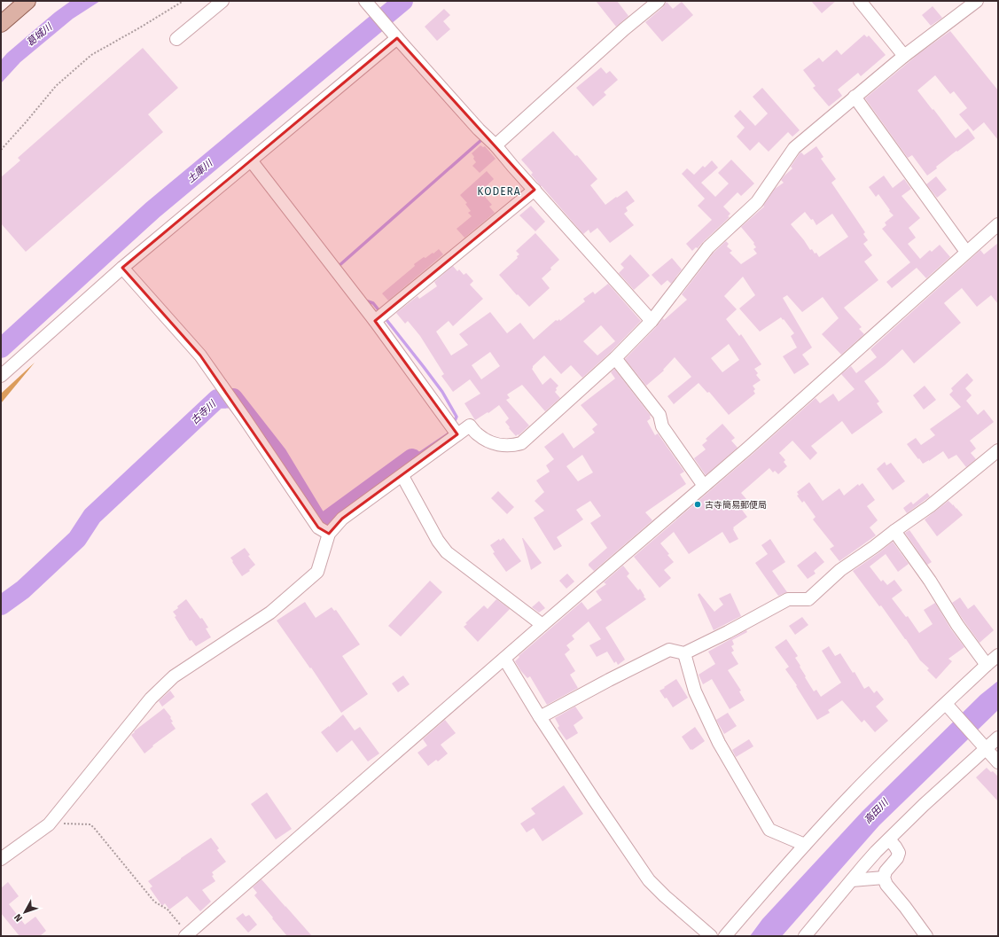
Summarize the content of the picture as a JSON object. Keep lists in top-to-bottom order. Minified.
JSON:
{"districts":["KODERA"],"water":["葛城川","土庫川","古寺川","高田川"],"places":["古寺簡易郵便局"],"north":"bottom left"}
